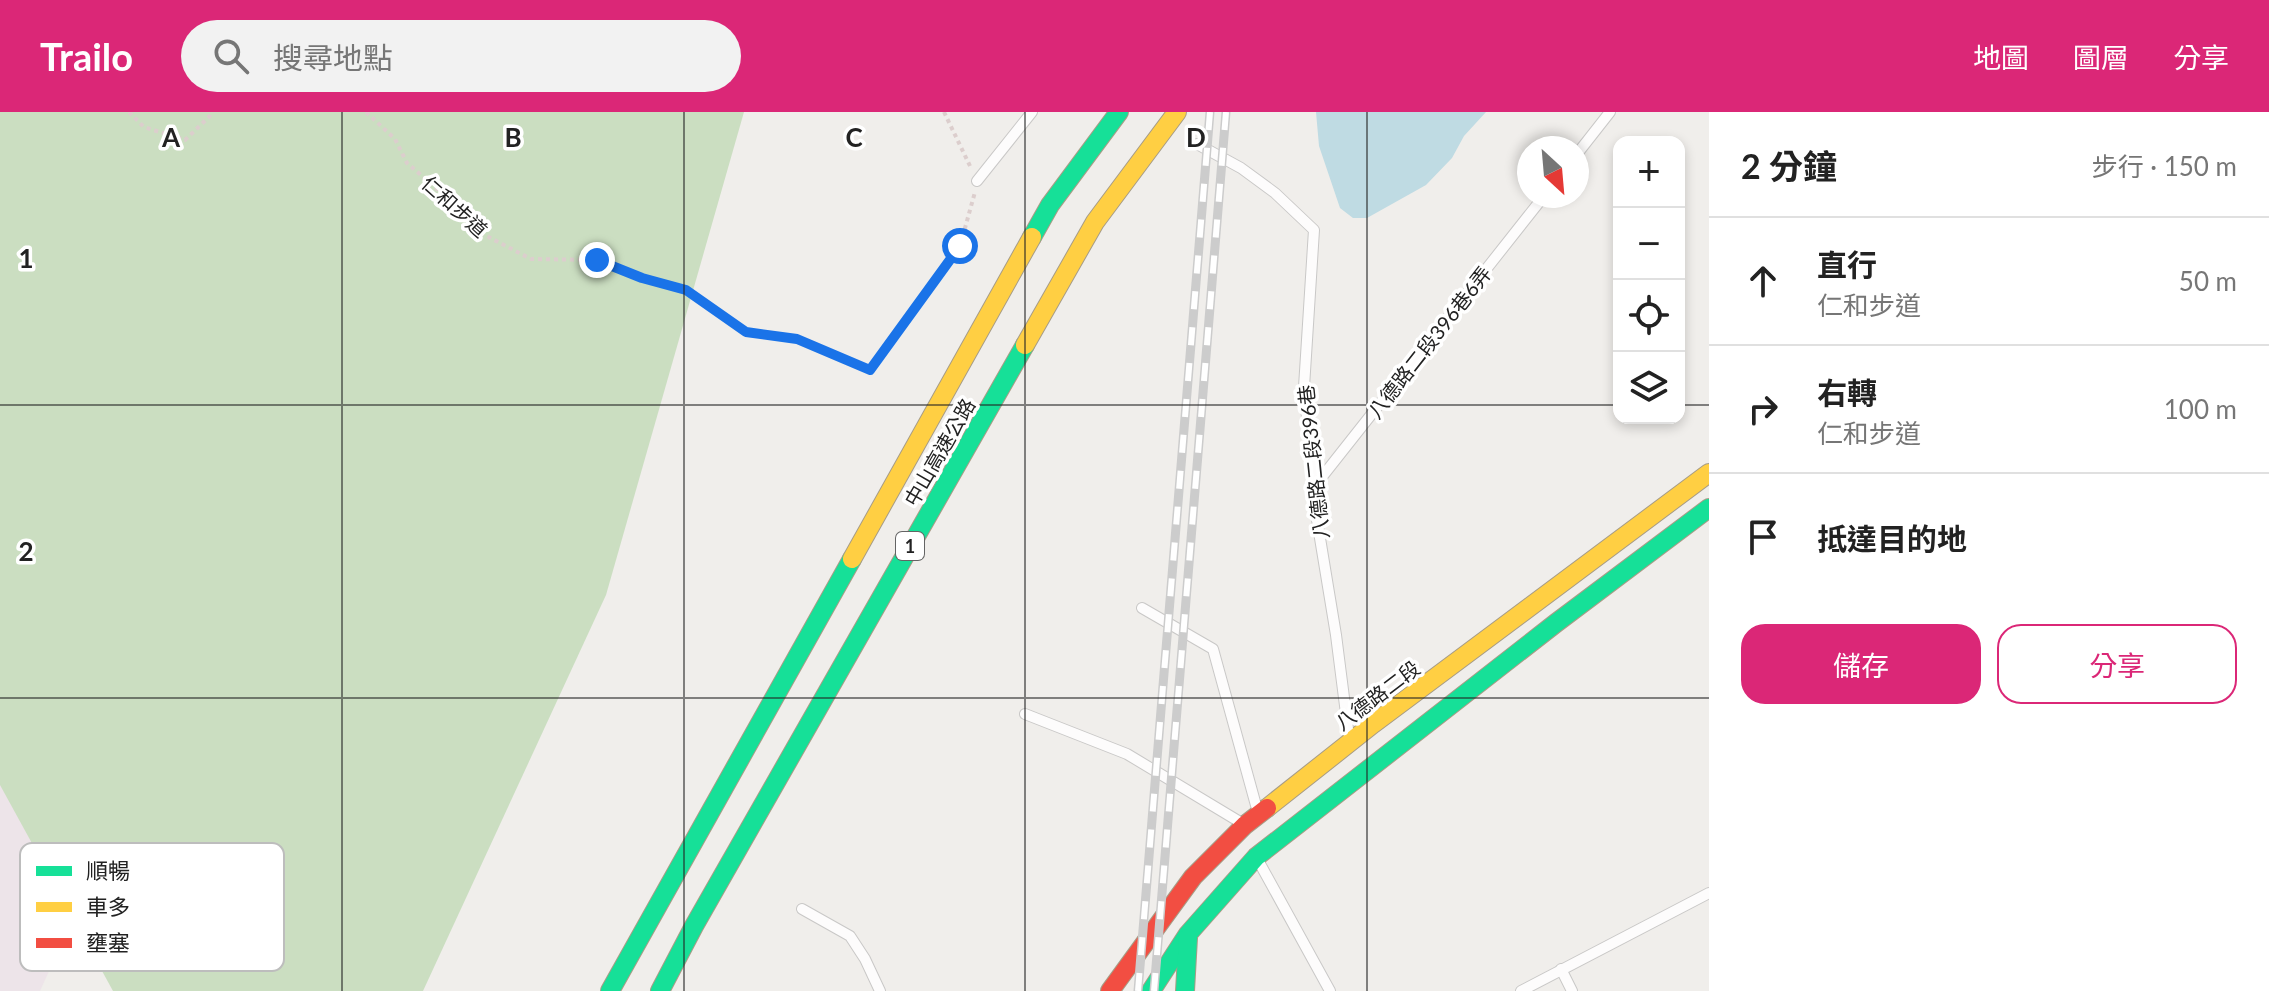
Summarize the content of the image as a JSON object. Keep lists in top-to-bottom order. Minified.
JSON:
{"streets":{"main road":["中山高速公路","1","八德路二段"],"lane":["八德路二段396巷6弄","八德路二段396巷"],"path":["仁和步道"]},"crossings":[["八德路二段396巷6弄","八德路二段396巷"],["八德路二段396巷","八德路二段"]],"legend":["順暢","車多","壅塞"],"north":"bottom right","page":{"header":"Trailo","search":"搜尋地點","nav":["地圖","圖層","分享"],"heading":["2 分鐘","步行 · 150 m"],"map_buttons":["+","−"],"list":[["直行","仁和步道","50 m"],["右轉","仁和步道","100 m"],"抵達目的地"],"buttons":["儲存","分享"]},"grid":{"columns":["A","B","C","D"],"rows":["1","2"]}}
